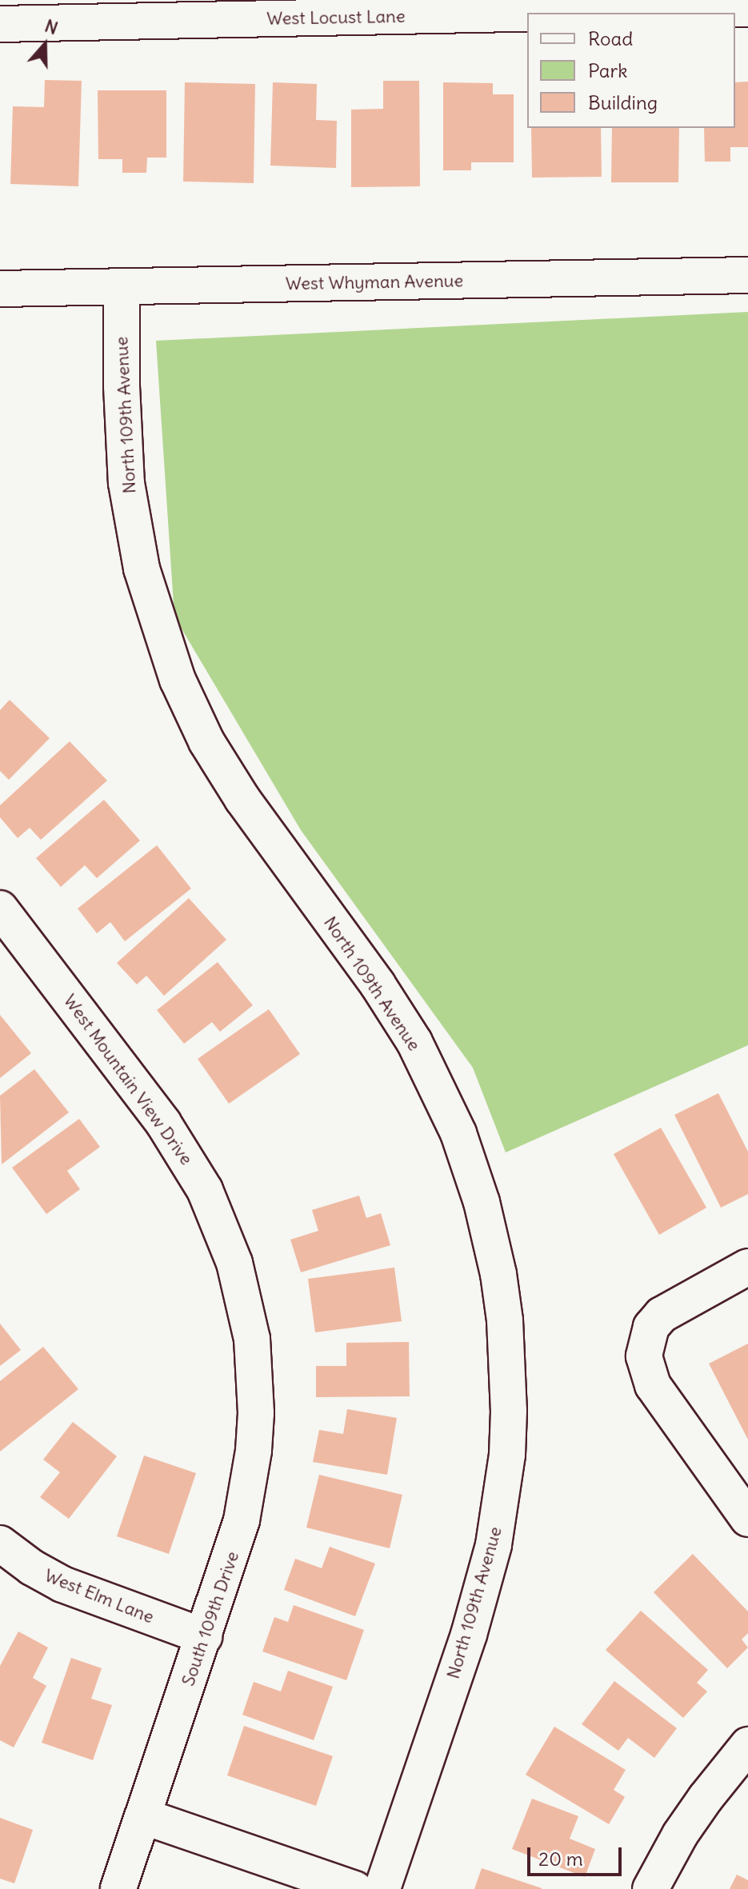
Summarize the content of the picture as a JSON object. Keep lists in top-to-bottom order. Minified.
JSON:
{"streets":{"street":["West Locust Lane","West Whyman Avenue","North 109th Avenue","West Mountain View Drive","West Elm Lane","South 109th Drive"]},"crossings":[["West Whyman Avenue","North 109th Avenue"],["West Mountain View Drive","South 109th Drive"],["West Elm Lane","South 109th Drive"]],"legend":["Road","Park","Building"],"scale_bar":"20 m","north":"top"}
